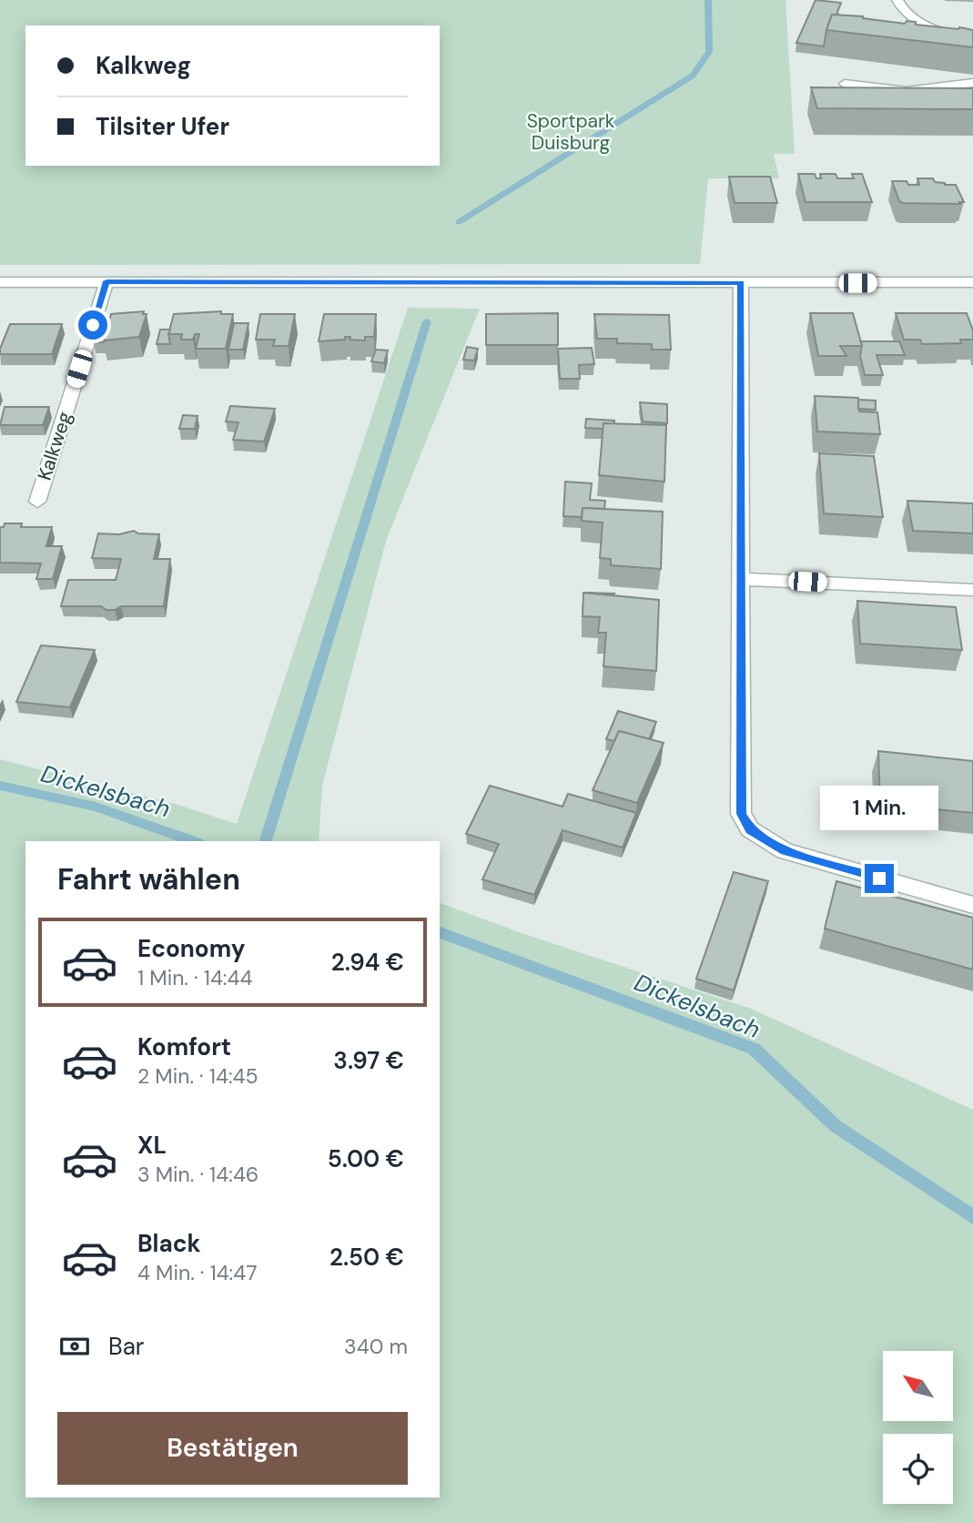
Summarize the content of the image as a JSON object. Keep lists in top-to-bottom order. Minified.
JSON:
{"streets":{"street":["Kalkweg"]},"water":["Dickelsbach"],"parks":["Sportpark Duisburg"],"north":"top left","page":{"banner":["Kalkweg","Tilsiter Ufer"],"bubble":"1 Min.","heading":"Fahrt wählen","list":[{"name":"Economy","note":"1 Min. · 14:44","value":"2.94 €"},{"name":"Komfort","note":"2 Min. · 14:45","value":"3.97 €"},{"name":"XL","note":"3 Min. · 14:46","value":"5.00 €"},{"name":"Black","note":"4 Min. · 14:47","value":"2.50 €"}],"pay":["Bar","340 m"],"buttons":"Bestätigen"}}
